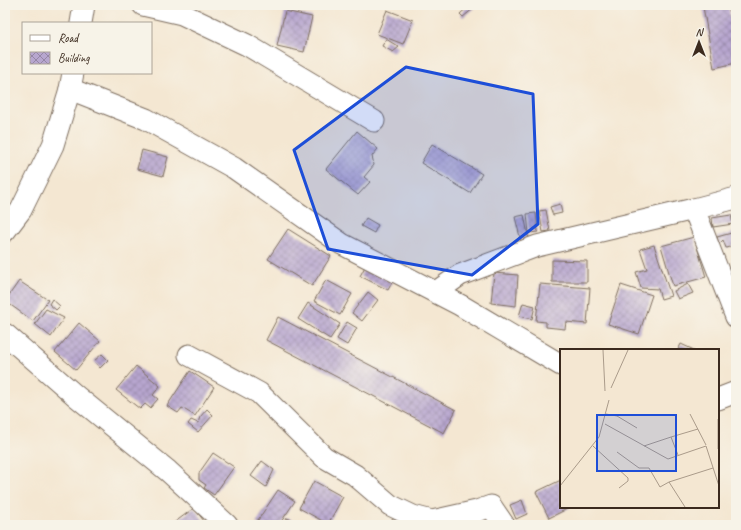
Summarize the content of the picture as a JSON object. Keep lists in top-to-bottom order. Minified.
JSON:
{"legend":["Road","Building"],"north":"top"}
